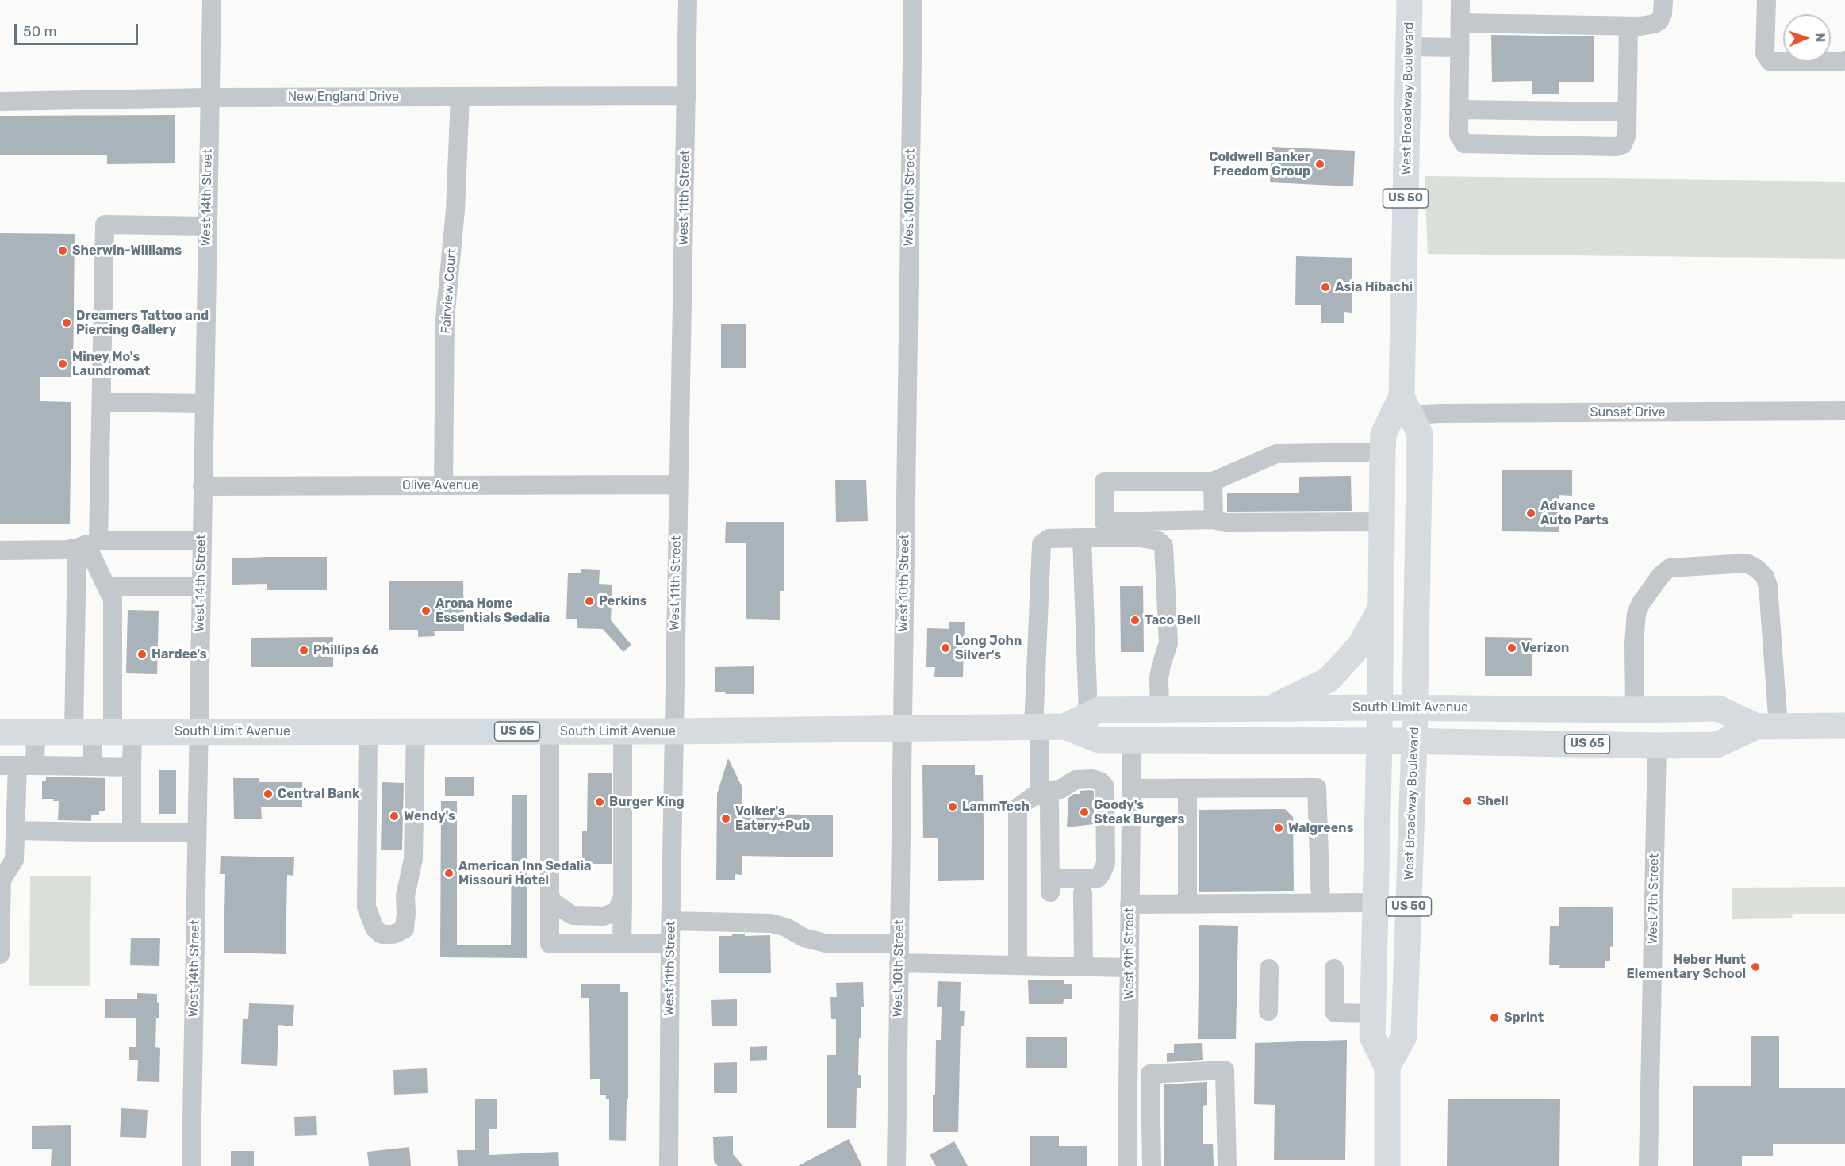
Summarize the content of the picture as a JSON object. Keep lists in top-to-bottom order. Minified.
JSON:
{"streets":{"highway":["West Broadway Boulevard","US 50","South Limit Avenue","US 65"],"street":["New England Drive","West 14th Street","West 11th Street","West 10th Street","Fairview Court","Sunset Drive","Olive Avenue","West 7th Street","West 9th Street"]},"crossings":[["New England Drive","West 14th Street"],["New England Drive","West 11th Street"],["New England Drive","Fairview Court"],["West Broadway Boulevard","Sunset Drive"],["West Broadway Boulevard","South Limit Avenue"],["West 14th Street","Olive Avenue"],["West 14th Street","South Limit Avenue"],["West 11th Street","Olive Avenue"],["West 11th Street","South Limit Avenue"],["West 10th Street","South Limit Avenue"],["Fairview Court","Olive Avenue"],["South Limit Avenue","West 7th Street"],["South Limit Avenue","West 9th Street"]],"places":["Coldwell Banker Freedom Group","Sherwin-Williams","Asia Hibachi","Dreamers Tattoo and Piercing Gallery","Miney Mo's Laundromat","Advance Auto Parts","Perkins","Arona Home Essentials Sedalia","Taco Bell","Long John Silver's","Verizon","Phillips 66","Hardee's","Central Bank","Shell","Burger King","LammTech","Goody's Steak Burgers","Wendy's","Volker's Eatery+Pub","Walgreens","American Inn Sedalia Missouri Hotel","Heber Hunt Elementary School","Sprint"],"scale_bar":"50 m","north":"right"}
